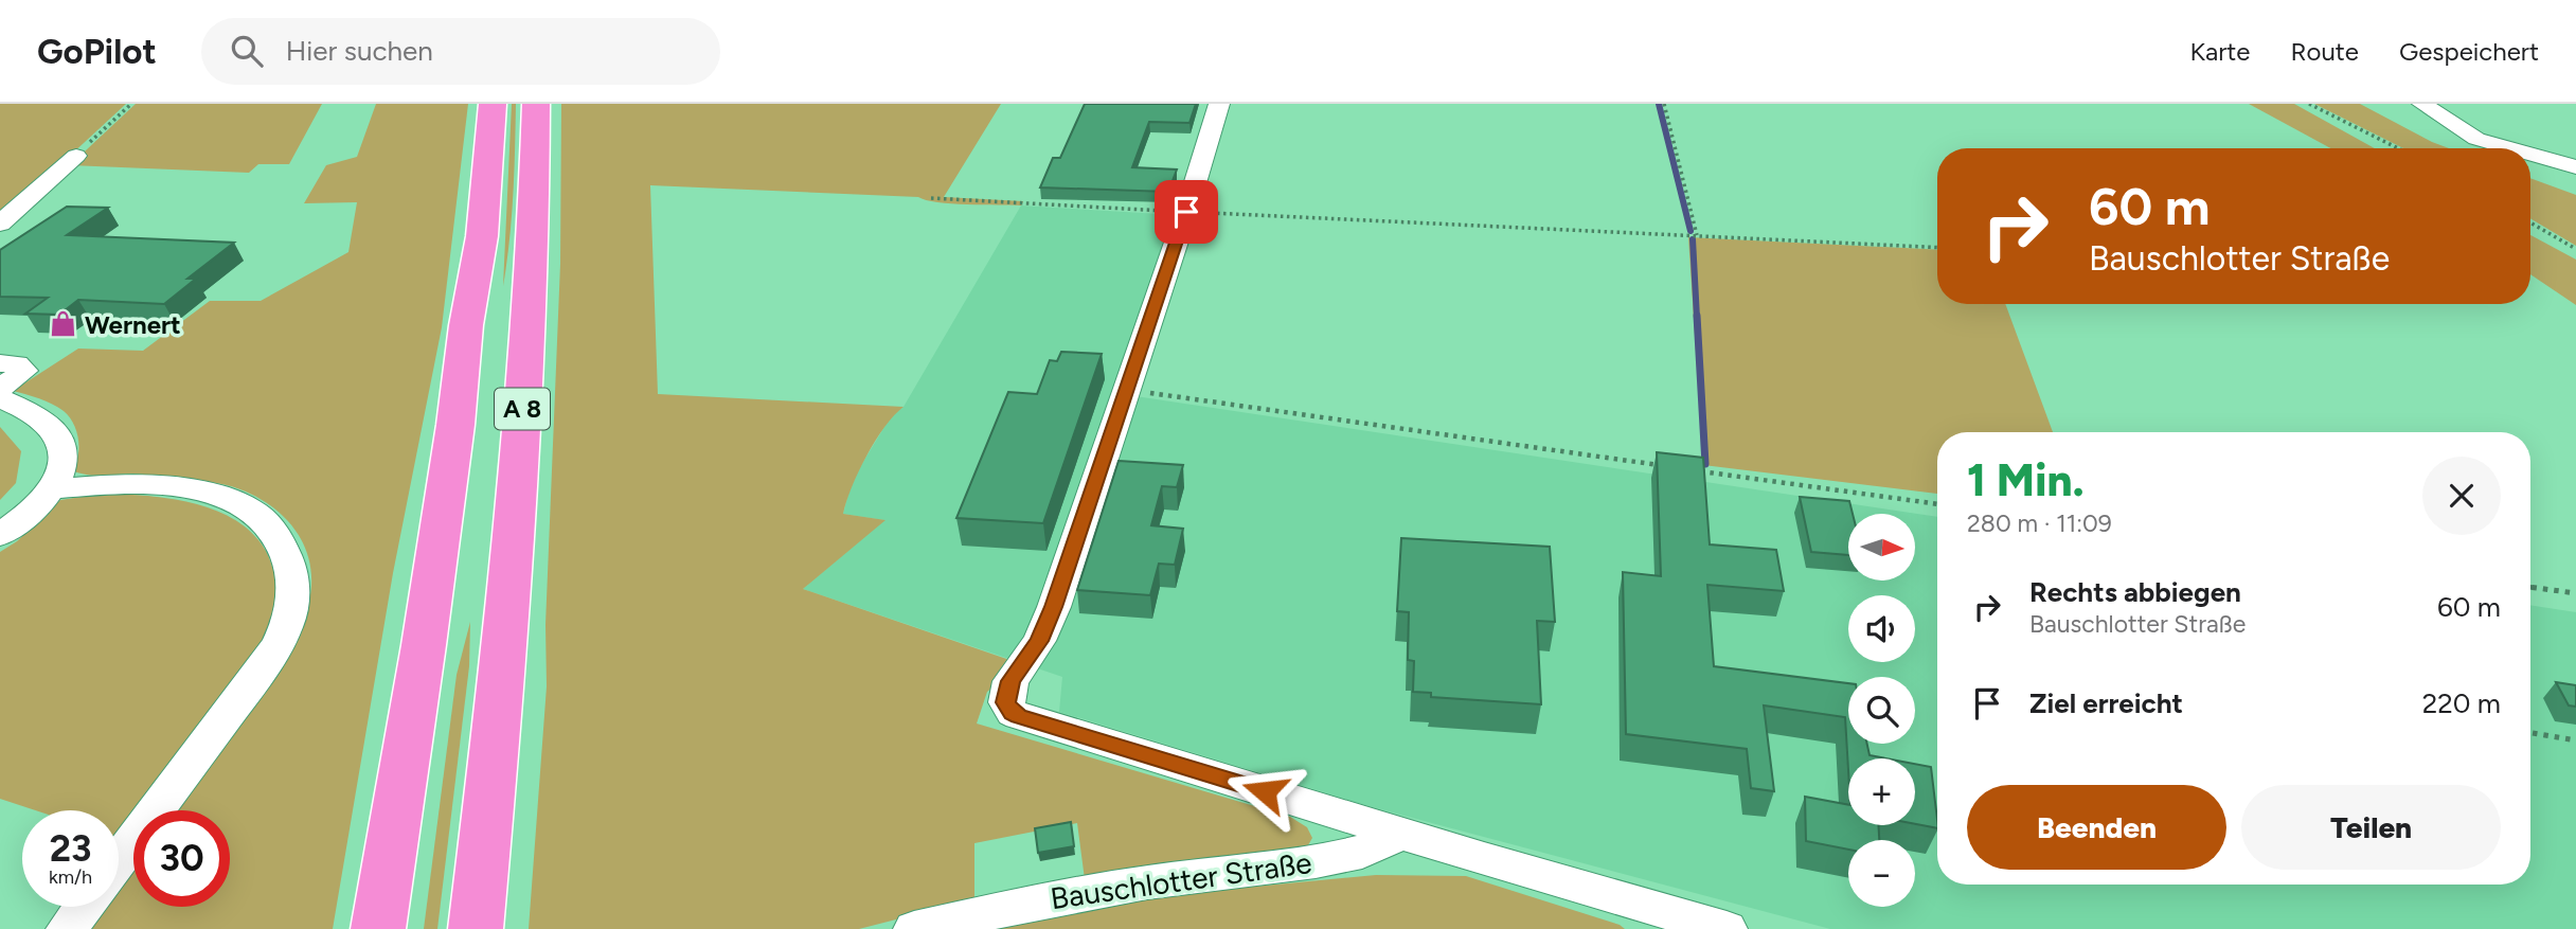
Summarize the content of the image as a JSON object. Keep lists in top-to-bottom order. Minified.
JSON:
{"streets":{"highway":["A 8"],"street":["Bauschlotter Straße"]},"places":{"shop":["Wernert"]},"north":"right","page":{"header":"GoPilot","search":"Hier suchen","nav":["Karte","Route","Gespeichert"],"turn":["60 m","Bauschlotter Straße"],"heading":["1 Min.","280 m · 11:09"],"map_buttons":["+","−"],"list":[{"name":"Rechts abbiegen","note":"Bauschlotter Straße","value":"60 m"},{"name":"Ziel erreicht","value":"220 m"}],"buttons":["Beenden","Teilen"],"speed":"23 km/h","limit":"30"}}
